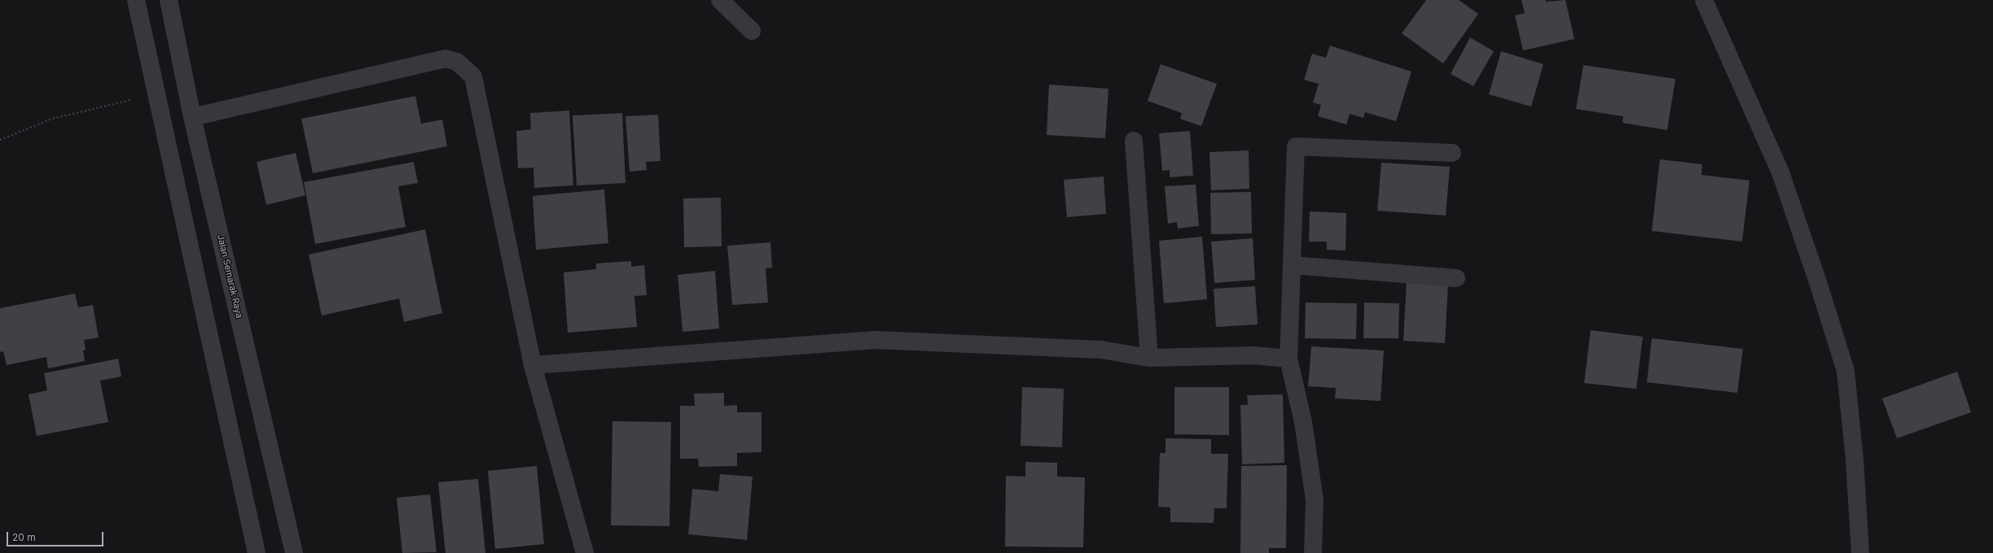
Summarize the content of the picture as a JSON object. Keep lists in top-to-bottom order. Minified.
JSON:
{"streets":{"street":["Jalan Semarak Raya"]},"scale_bar":"20 m"}
